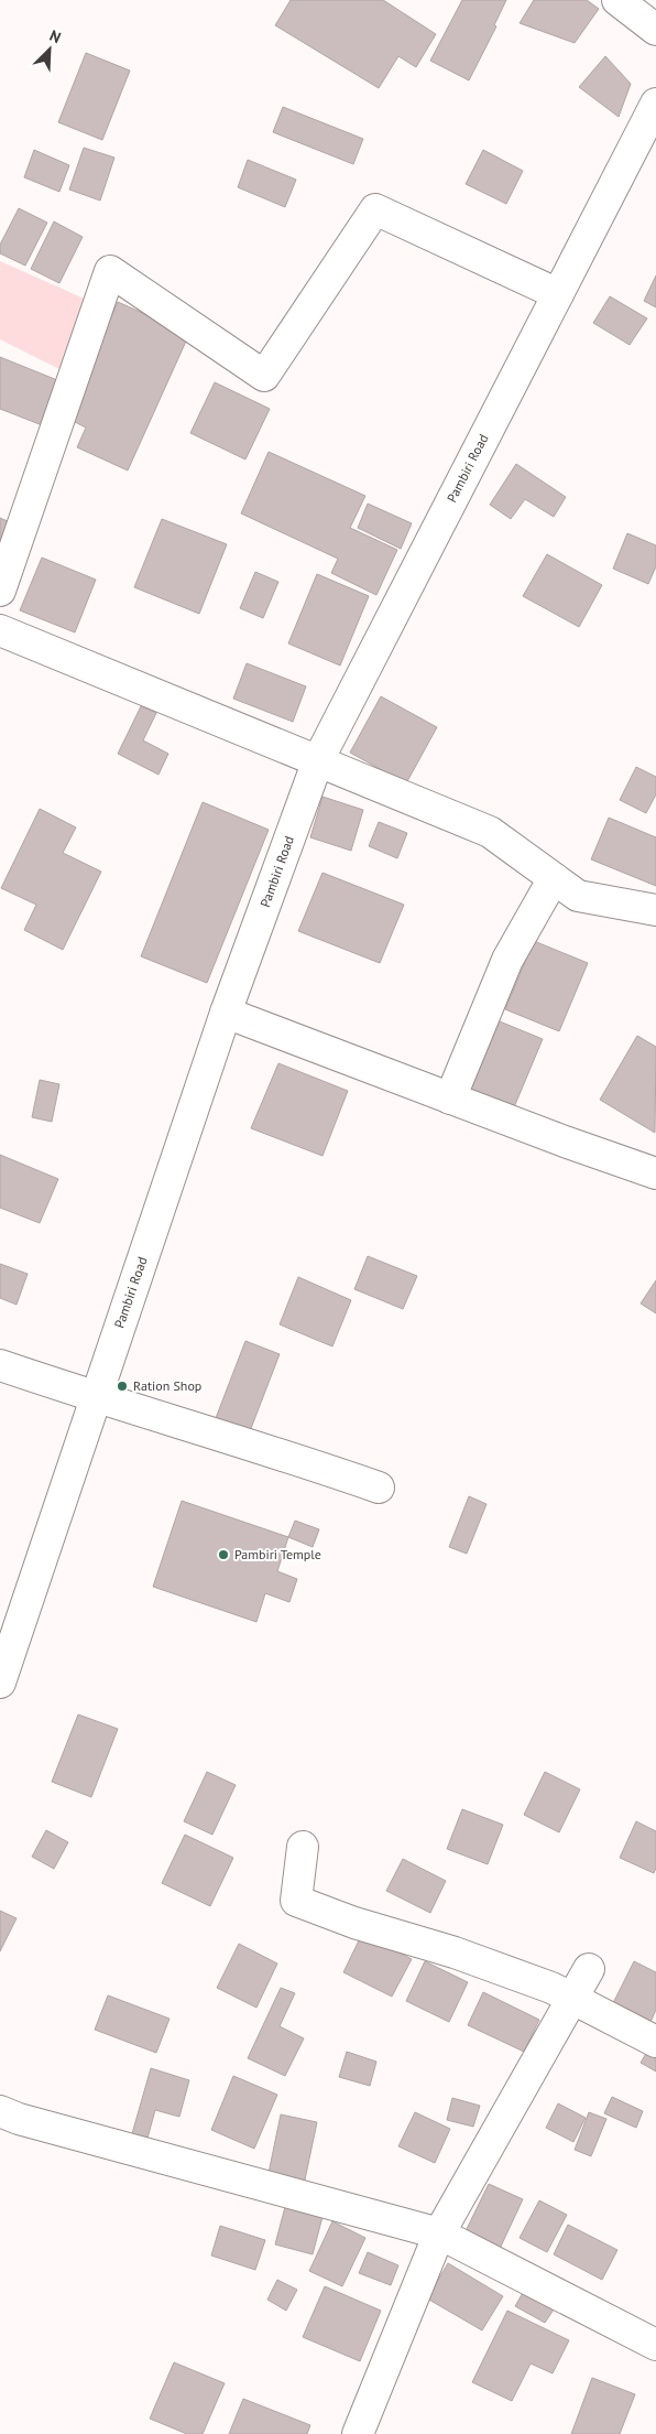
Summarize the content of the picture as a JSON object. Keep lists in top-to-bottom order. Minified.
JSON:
{"streets":{"street":["Pambiri Road"]},"places":["Ration Shop","Pambiri Temple"],"north":"top right"}
